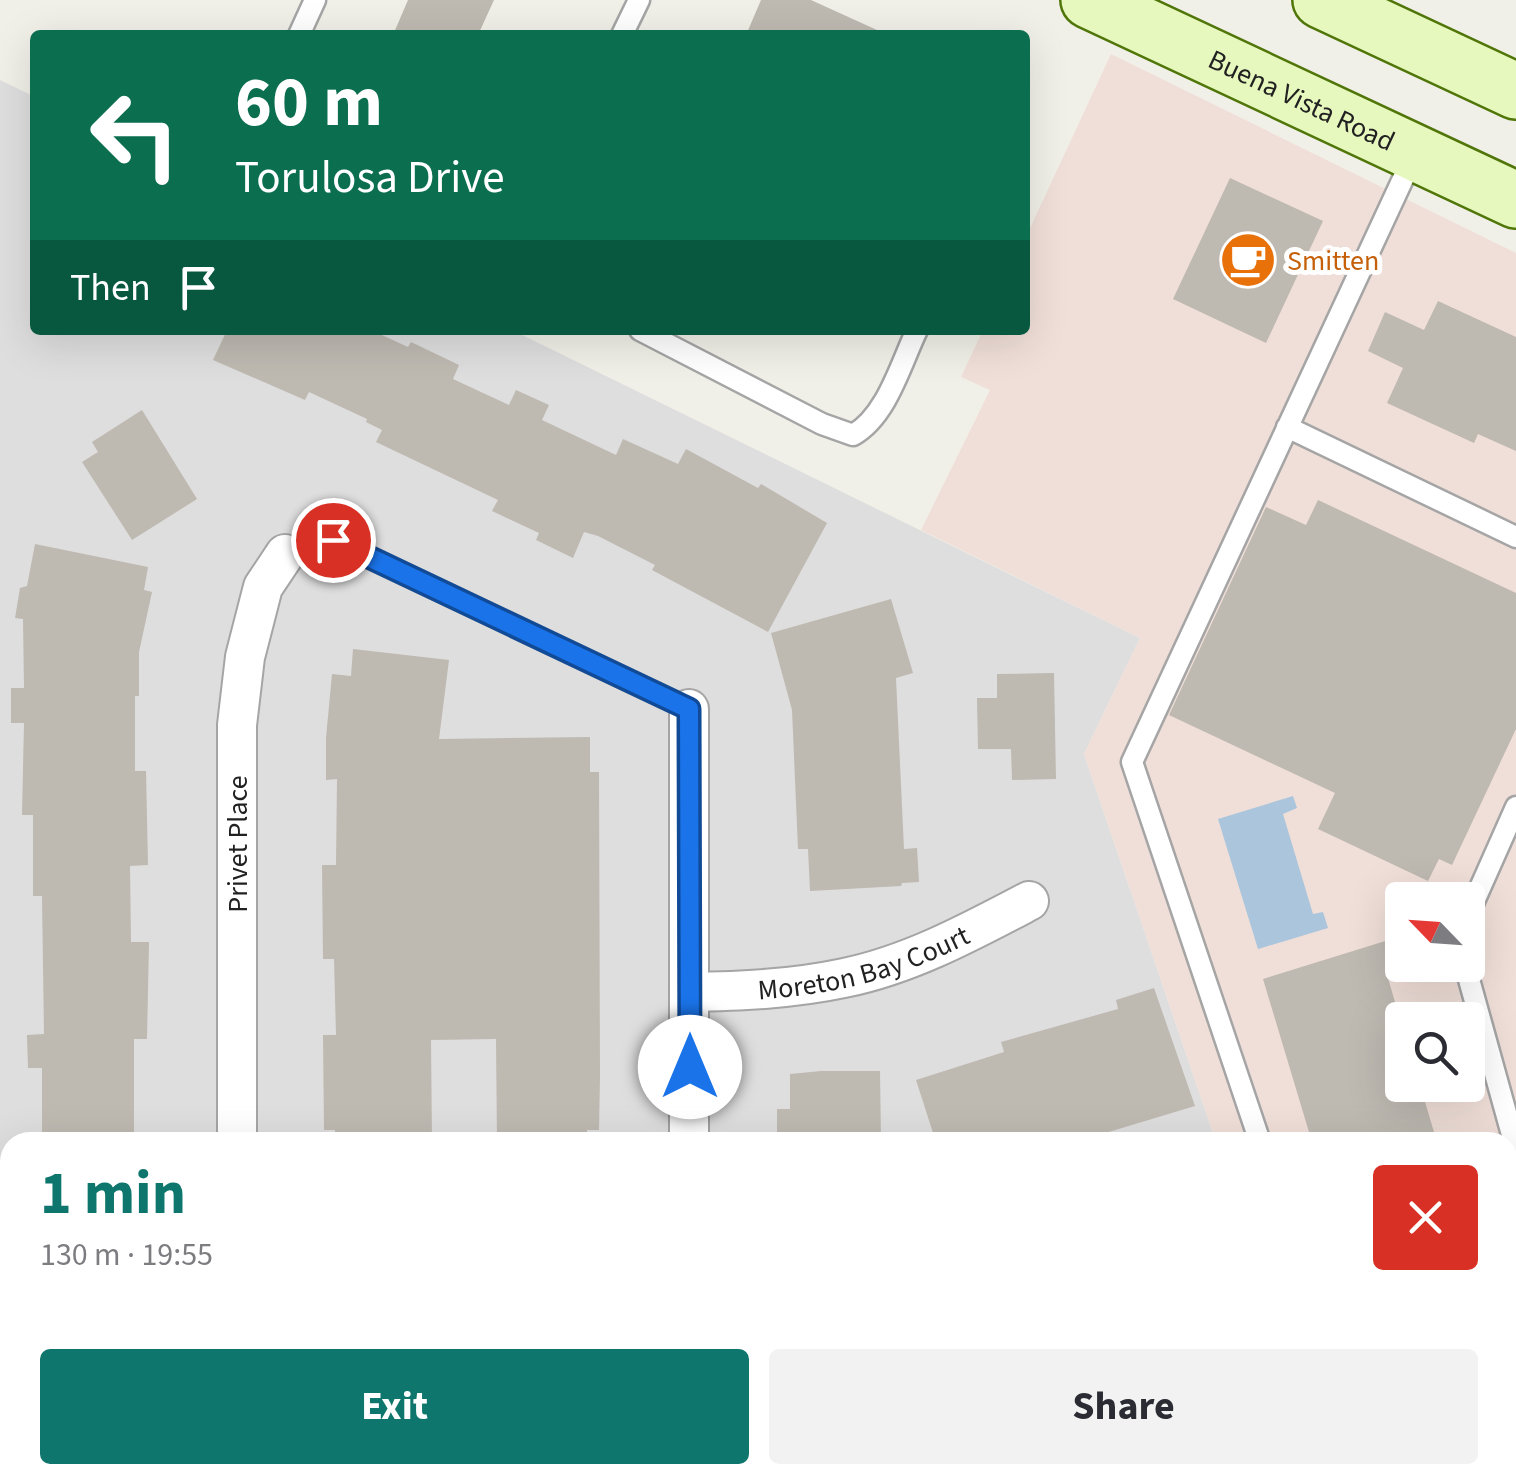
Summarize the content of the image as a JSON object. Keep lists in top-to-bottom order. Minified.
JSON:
{"streets":{"main road":["Buena Vista Road"],"street":["Privet Place","Moreton Bay Court"]},"places":{"cafe":["Smitten"]},"north":"top left","page":{"turn":["60 m","Torulosa Drive"],"then":"Then","heading":["1 min","130 m · 19:55"],"buttons":["Exit","Share"]}}
